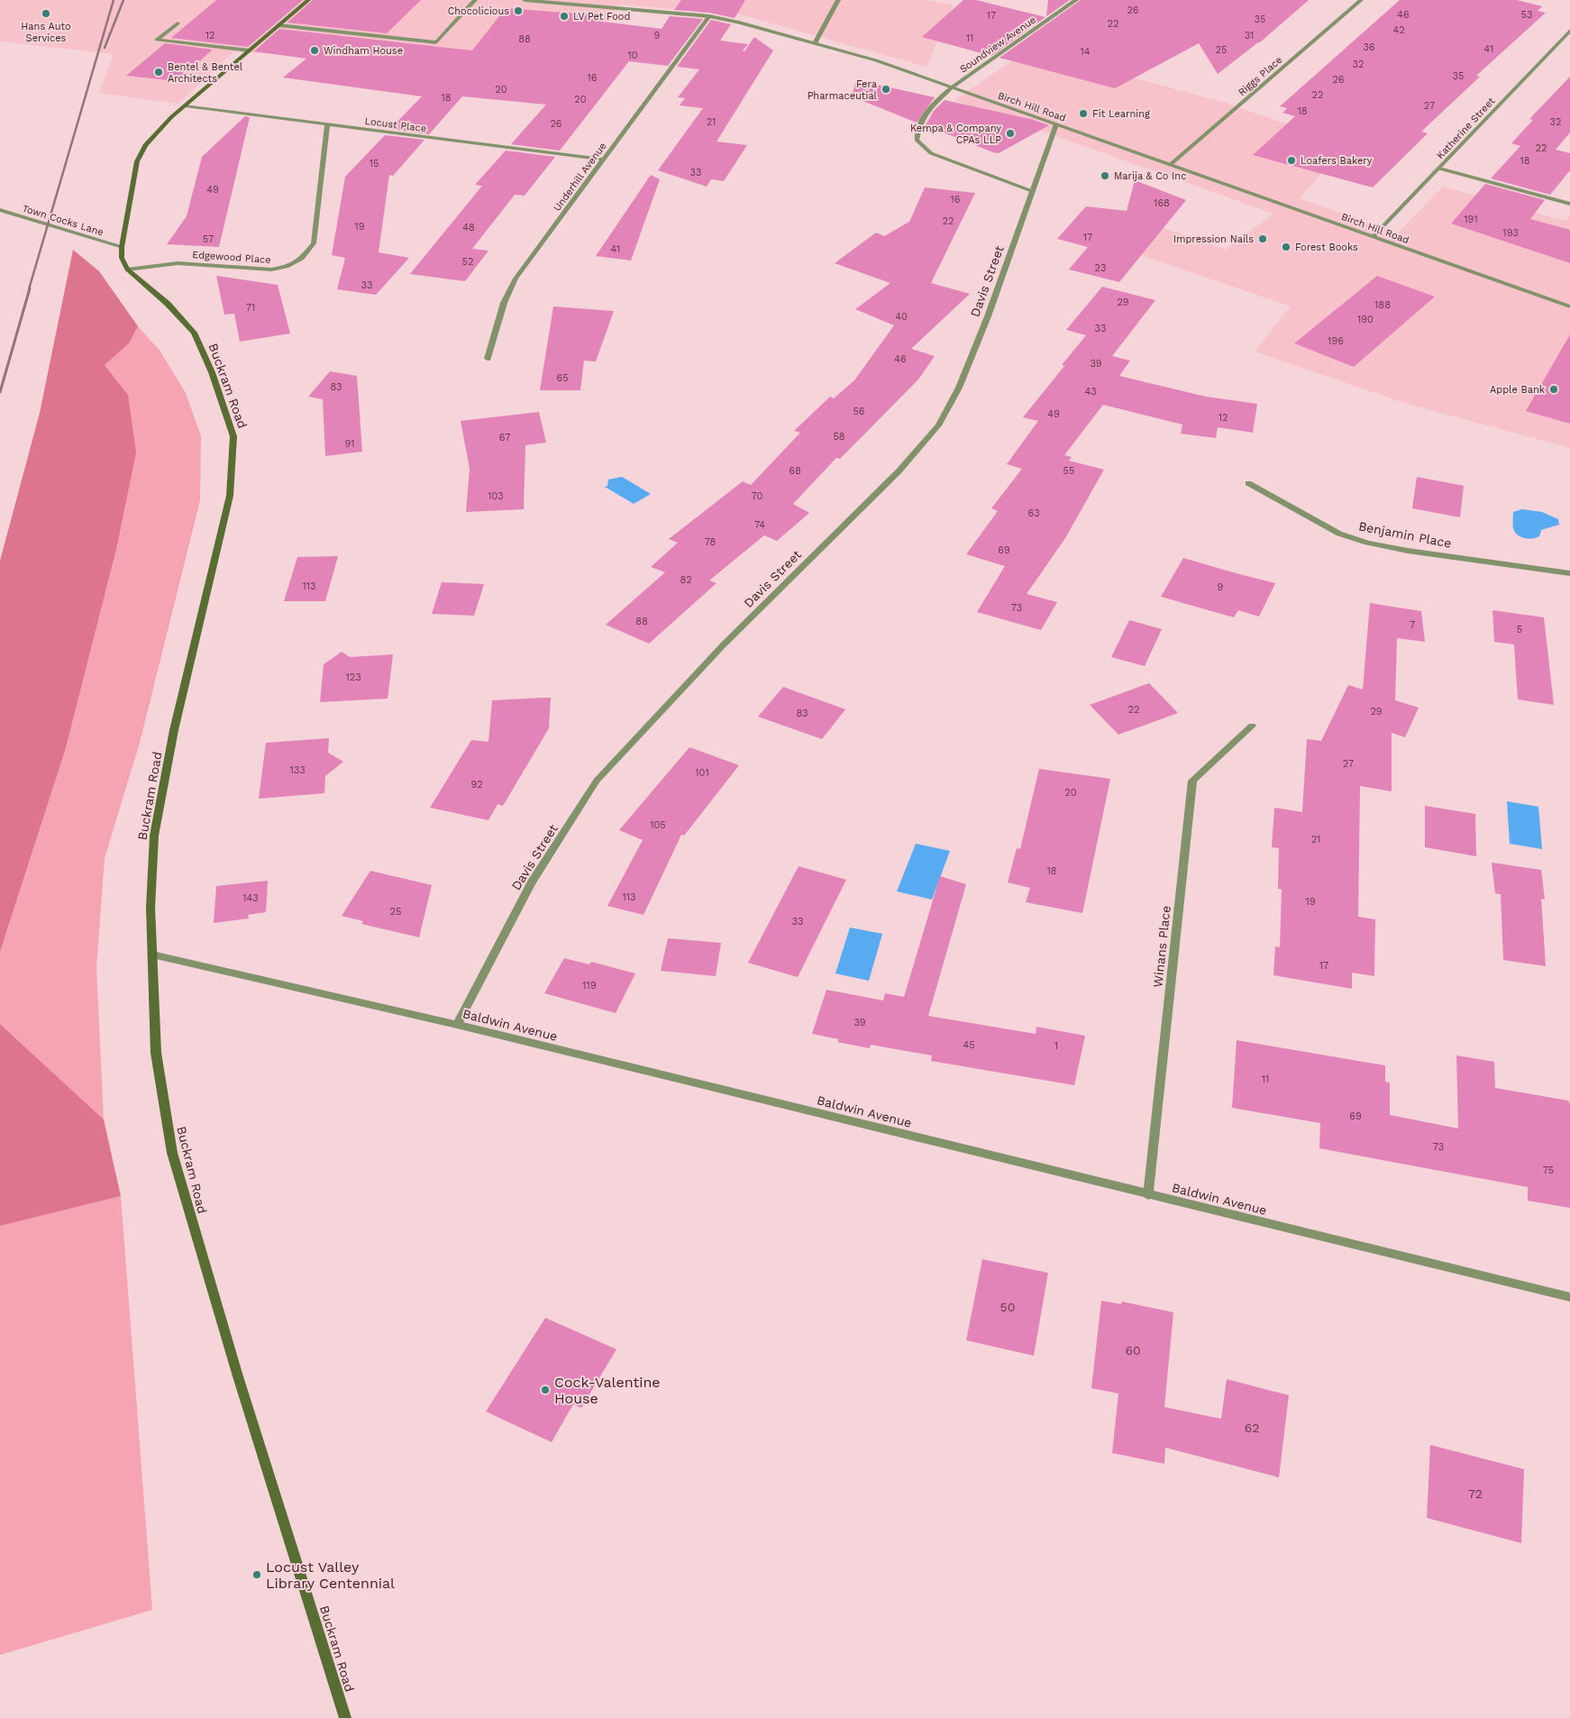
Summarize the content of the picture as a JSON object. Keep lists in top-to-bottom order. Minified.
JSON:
{"streets":{"main road":["Buckram Road"],"street":["Soundview Avenue","Riggs Place","Birch Hill Road","Locust Place","Katherine Street","Underhill Avenue","Town Cocks Lane","Edgewood Place","Davis Street","Benjamin Place","Winans Place","Baldwin Avenue"]},"crossings":[["Soundview Avenue","Birch Hill Road"],["Soundview Avenue","Davis Street"],["Riggs Place","Birch Hill Road"],["Birch Hill Road","Katherine Street"],["Birch Hill Road","Underhill Avenue"],["Birch Hill Road","Davis Street"],["Locust Place","Underhill Avenue"],["Locust Place","Edgewood Place"],["Edgewood Place","Buckram Road"],["Davis Street","Baldwin Avenue"],["Buckram Road","Baldwin Avenue"],["Winans Place","Baldwin Avenue"]],"places":["Chocolicious","Hans Auto Services","LV Pet Food","Windham House","Bentel & Bentel Architects","Fera Pharmaceutial","Fit Learning","Kempa & Company CPAs LLP","Loafers Bakery","Marija & Co Inc","Impression Nails","Forest Books","Apple Bank","Cock-Valentine House","Locust Valley Library Centennial"],"house_numbers":["26","46","53","17","35","22","42","12","9","31","11","88","36","41","25","14","10","32","35","16","26","20","22","18","20","27","18","21","32","26","22","18","15","33","49","16","168","191","22","19","48","193","17","57","41","52","23","33","29","188","71","40","190","33","196","46","39","65","83","43","56","49","12","58","67","91","68","55","103","70","63","74","78","69","82","113","9","73","88","7","5","123","22","29","83","27","133","101","92","20","105","21","18","113","143","19","25","33","17","119","39","45","1","11","69","73","75","50","60","62","72"]}
